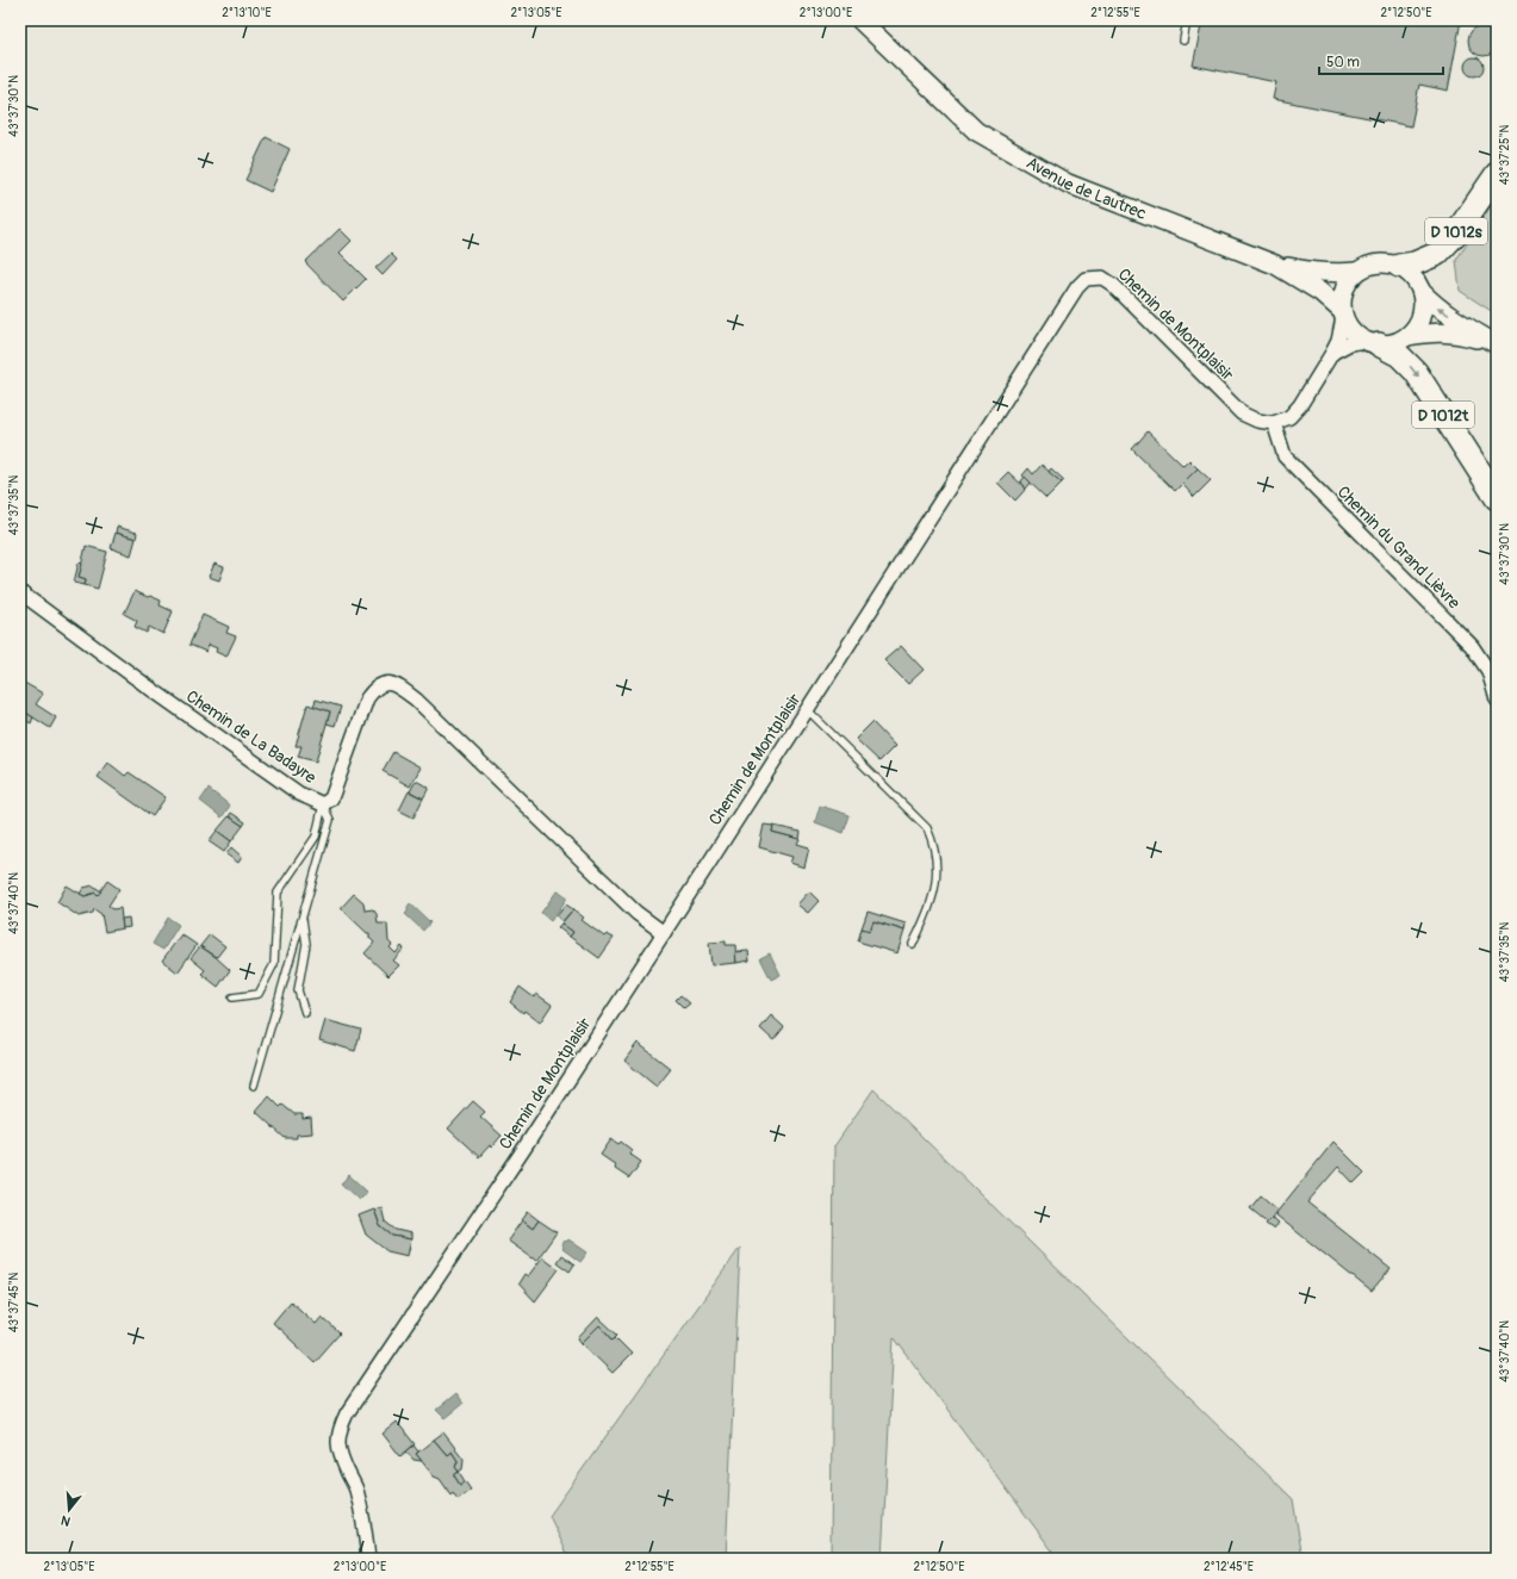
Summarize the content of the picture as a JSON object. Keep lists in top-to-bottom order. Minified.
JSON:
{"streets":{"highway":["D 1012s","D 1012t"],"main road":["Avenue de Lautrec"],"street":["Chemin de Montplaisir","Chemin du Grand Lièvre","Chemin de La Badayre"]},"crossings":[["Avenue de Lautrec","D 1012s"],["Avenue de Lautrec","D 1012t"],["D 1012s","D 1012t"],["Chemin de Montplaisir","Chemin du Grand Lièvre"],["Chemin de Montplaisir","Chemin de La Badayre"]],"scale_bar":"50 m","north":"bottom","coordinates":["2°13'10\"E","2°13'05\"E","2°13'00\"E","2°12'55\"E","2°12'50\"E","43°37'30\"N","43°37'25\"N","43°37'35\"N","43°37'40\"N","43°37'45\"N","2°12'45\"E"]}
